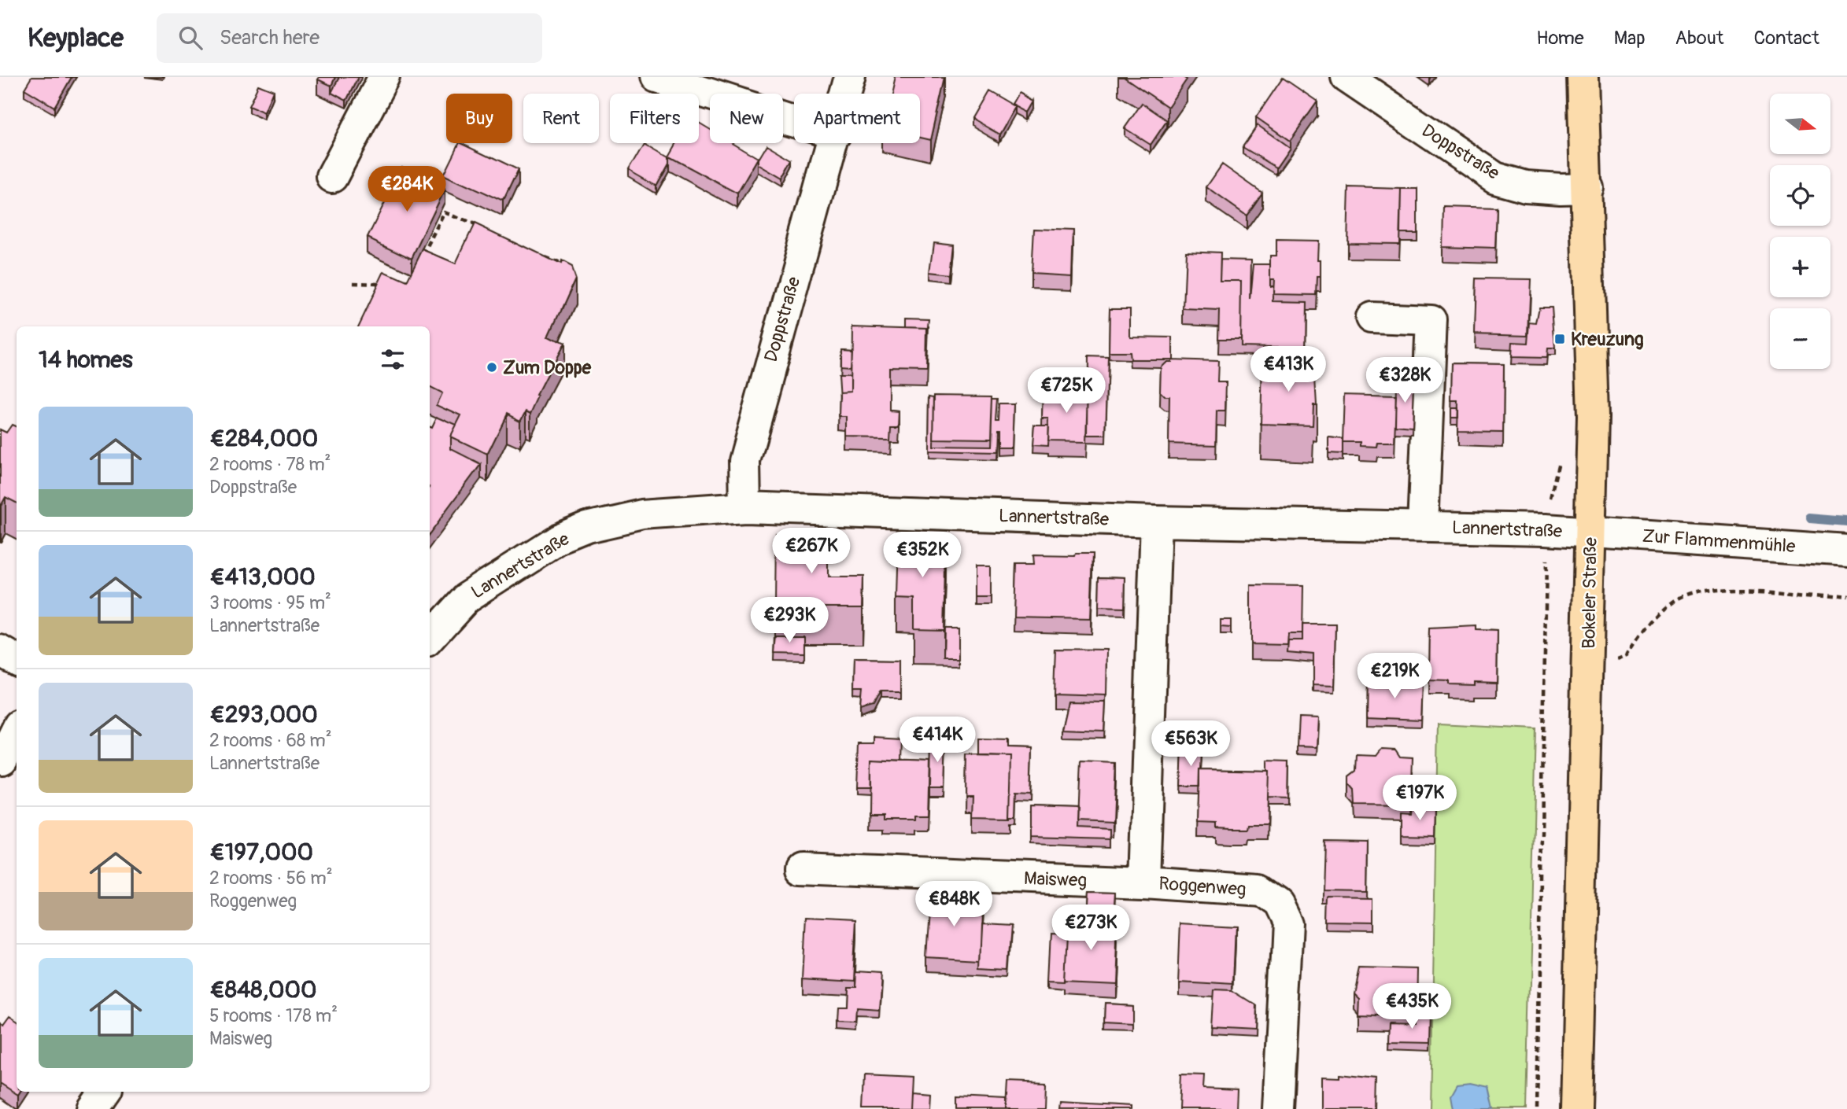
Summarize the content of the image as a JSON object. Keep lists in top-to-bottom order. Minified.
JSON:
{"streets":{"main road":["Bokeler Straße"],"street":["Doppstraße","Lannertstraße","Zur Flammenmühle","Maisweg","Roggenweg"]},"crossings":[["Doppstraße","Lannertstraße"],["Doppstraße","Bokeler Straße"],["Lannertstraße","Zur Flammenmühle"],["Lannertstraße","Bokeler Straße"],["Lannertstraße","Roggenweg"],["Zur Flammenmühle","Bokeler Straße"],["Maisweg","Roggenweg"]],"places":{"transit":["Kreuzung"],"other":["Zum Doppe"]},"north":"right","page":{"header":"Keyplace","search":"Search here","nav":["Home","Map","About","Contact"],"map_buttons":["+","−"],"chip":["Buy","Rent","Filters","New","Apartment"],"price":["€284K","€413K","€328K","€725K","€267K","€352K","€293K","€219K","€414K","€563K","€197K","€848K","€273K","€435K"],"heading":"14 homes","list":[{"name":"€284,000","note":"2 rooms · 78 m² · Doppstraße"},{"name":"€413,000","note":"3 rooms · 95 m² · Lannertstraße"},{"name":"€293,000","note":"2 rooms · 68 m² · Lannertstraße"},{"name":"€197,000","note":"2 rooms · 56 m² · Roggenweg"},{"name":"€848,000","note":"5 rooms · 178 m² · Maisweg"}]}}
